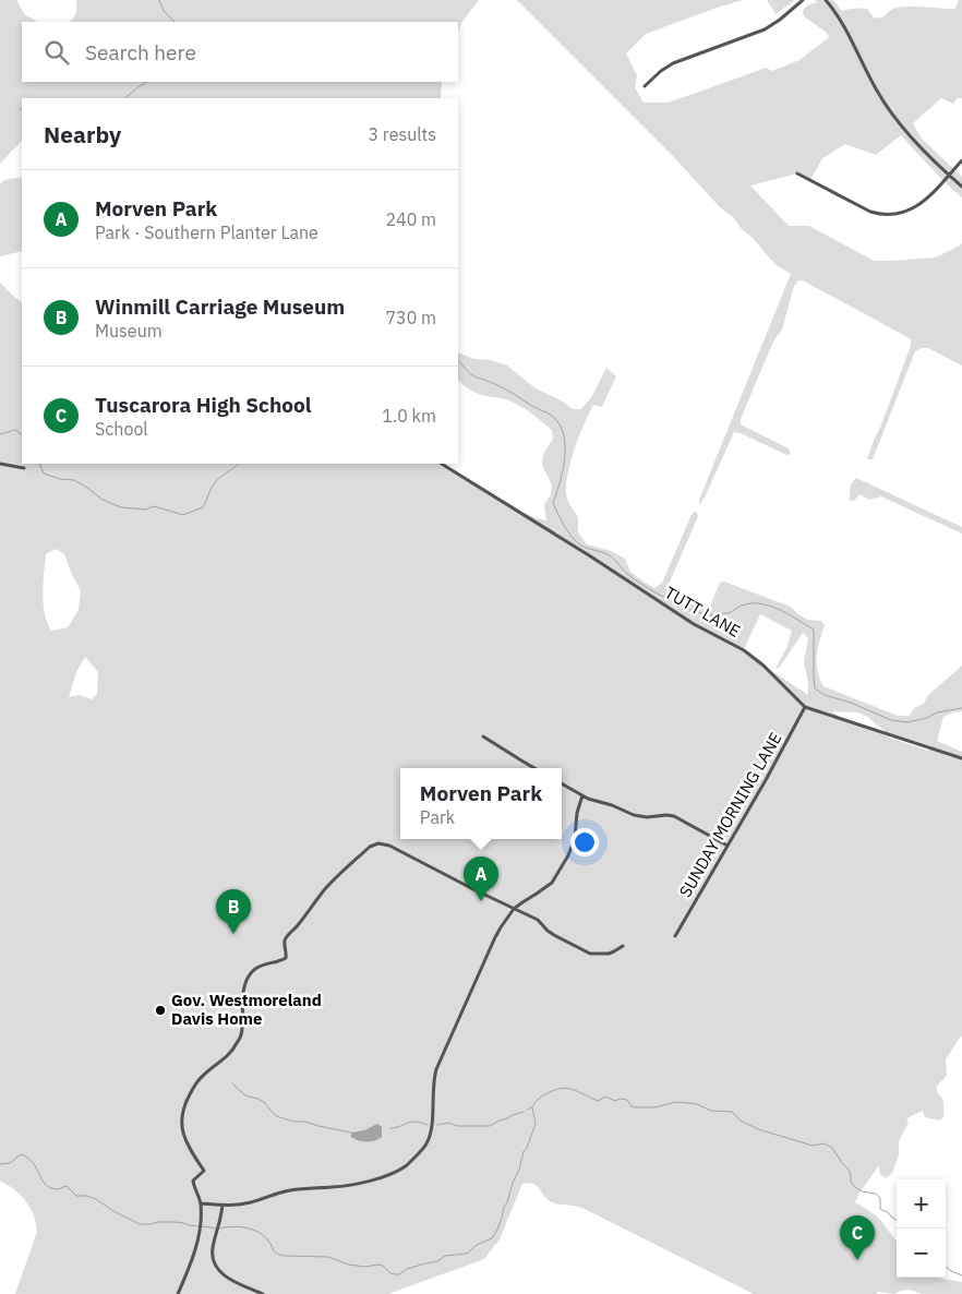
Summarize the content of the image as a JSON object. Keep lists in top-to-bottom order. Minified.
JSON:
{"streets":{"street":["TUTT LANE","SUNDAY MORNING LANE"]},"crossings":[["TUTT LANE","SUNDAY MORNING LANE"]],"places":["Gov. Westmoreland Davis Home"],"page":{"search":"Search here","heading":["Nearby","3 results"],"list":[{"mark":"A","name":"Morven Park","note":"Park · Southern Planter Lane","value":"240 m"},{"mark":"B","name":"Winmill Carriage Museum","note":"Museum","value":"730 m"},{"mark":"C","name":"Tuscarora High School","note":"School","value":"1.0 km"}],"popup":["Morven Park","Park"],"pins":["A","B","C"],"map_buttons":["+","−"]}}
